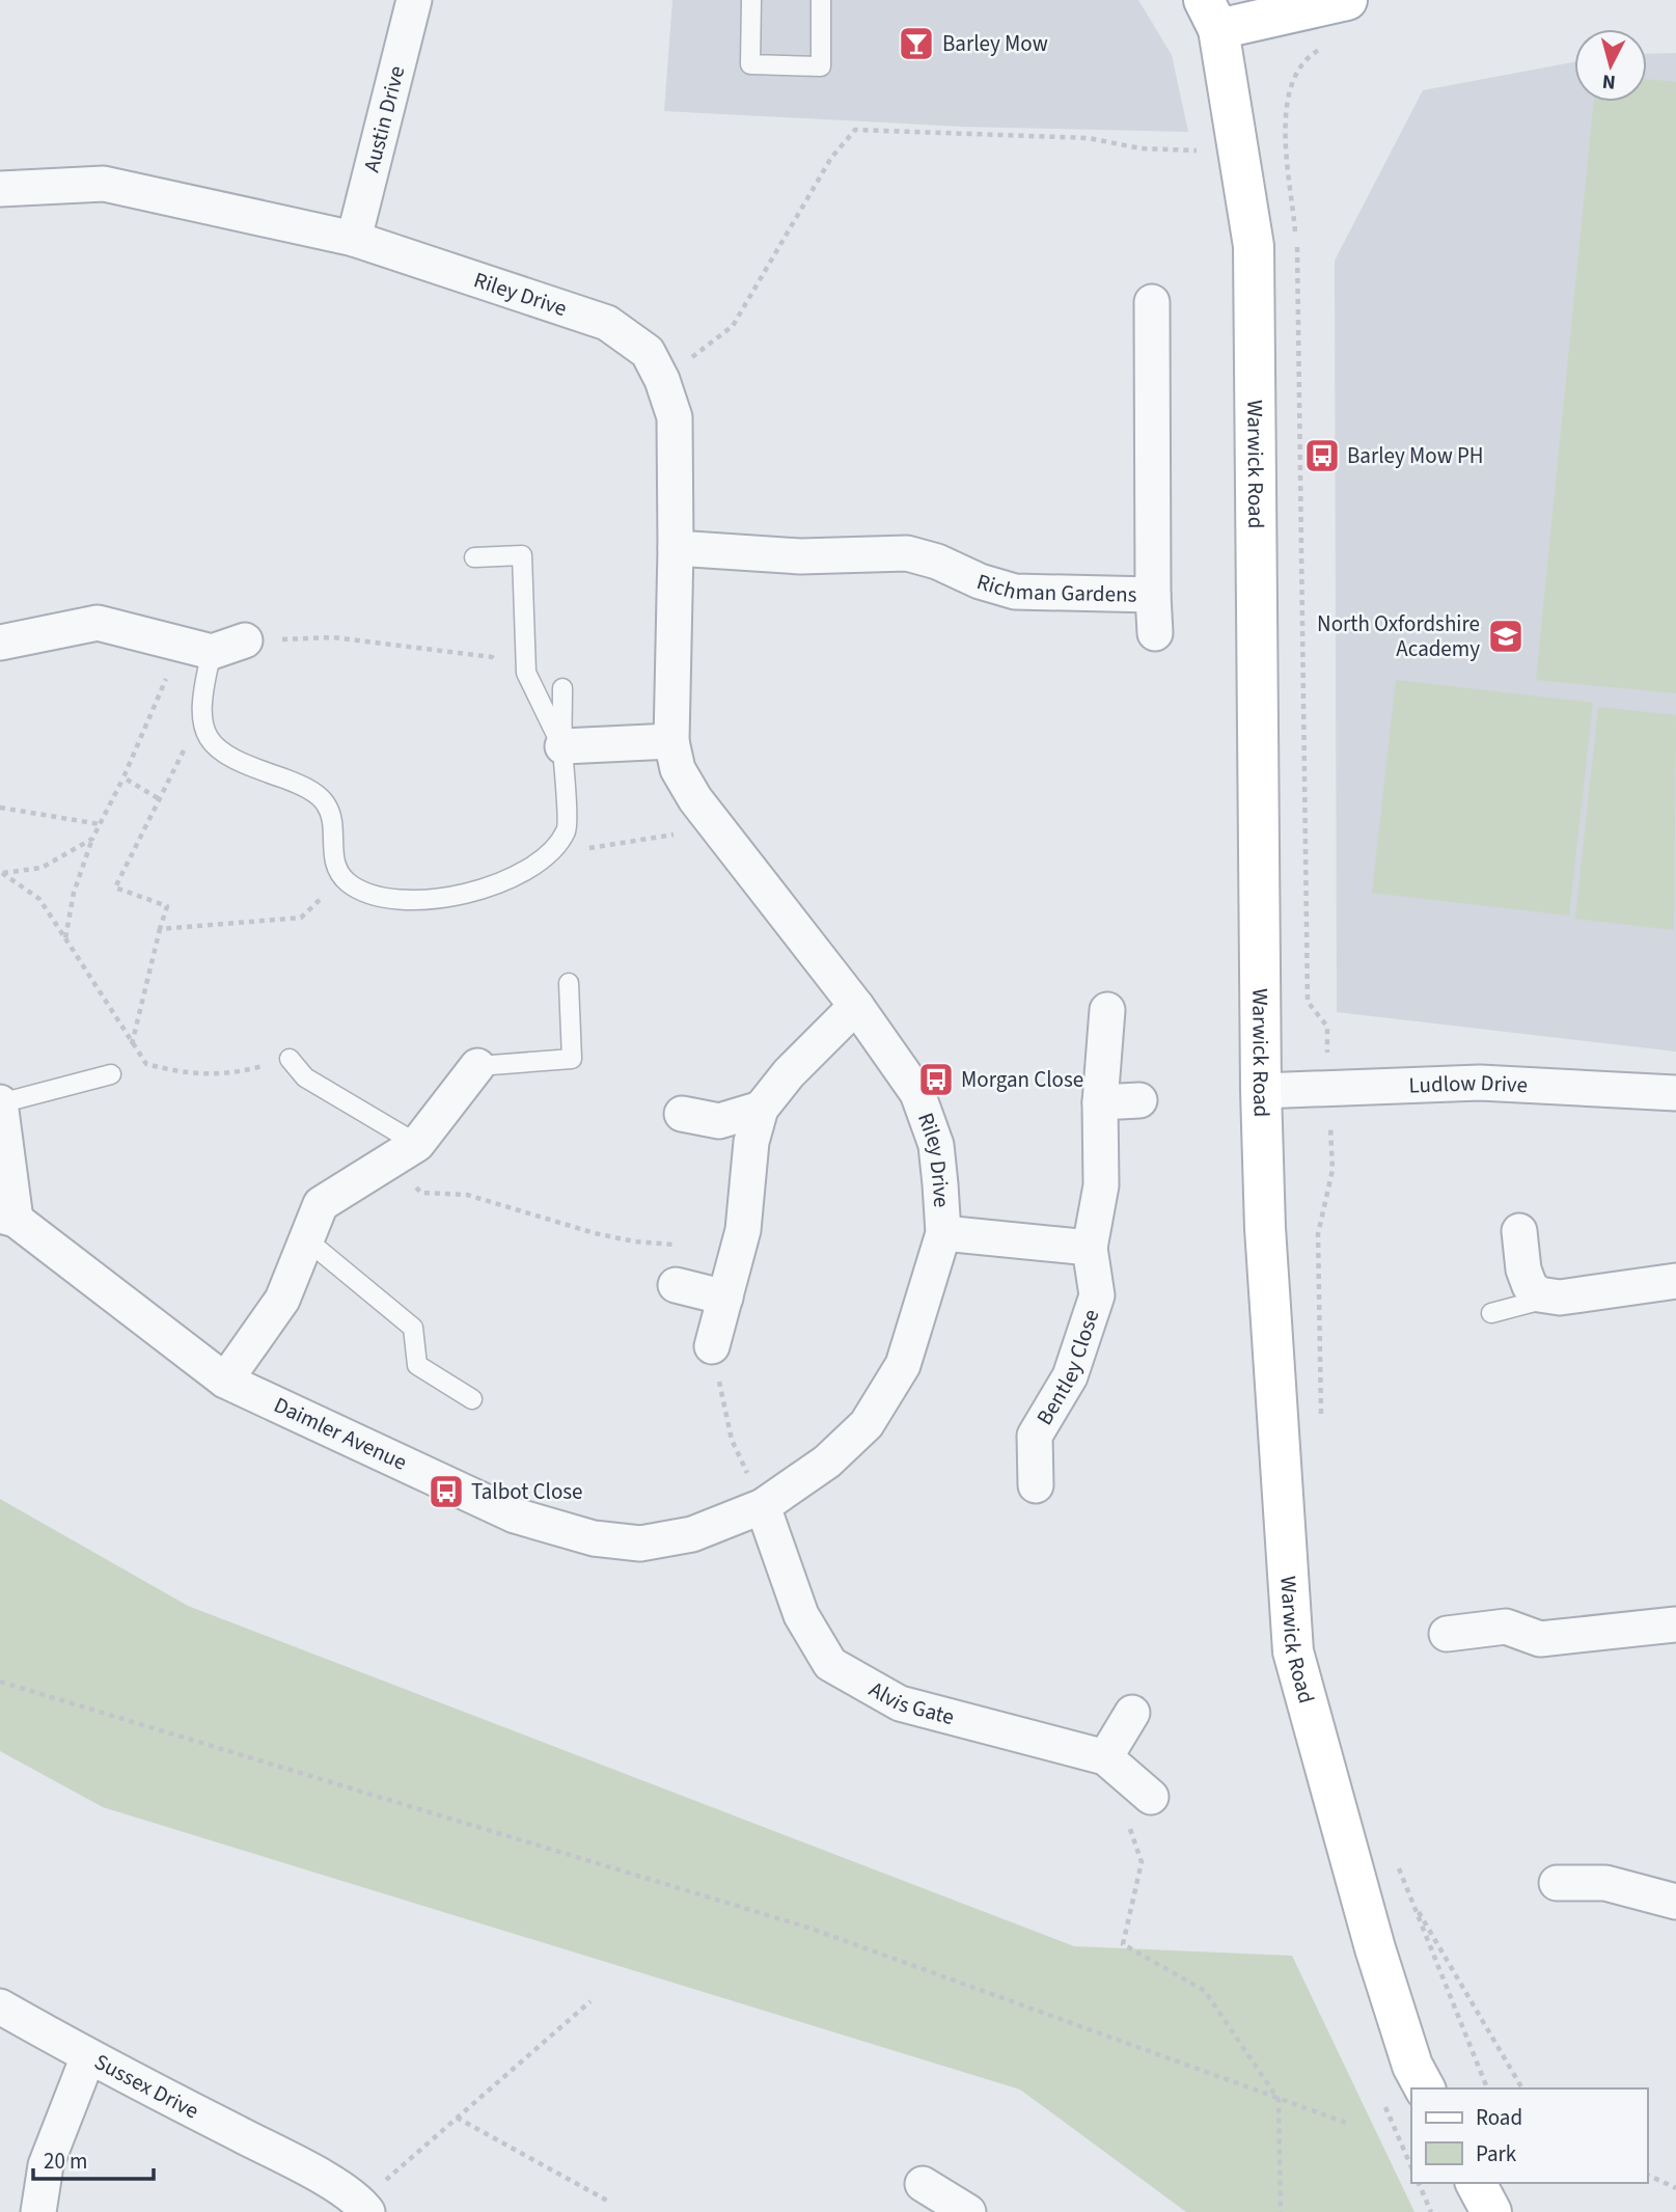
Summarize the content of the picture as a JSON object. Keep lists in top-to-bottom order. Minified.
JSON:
{"streets":{"main road":["Warwick Road"],"street":["Austin Drive","Riley Drive","Richman Gardens","Ludlow Drive","Bentley Close","Daimler Avenue","Alvis Gate","Sussex Drive"]},"crossings":[["Austin Drive","Riley Drive"],["Riley Drive","Richman Gardens"],["Riley Drive","Daimler Avenue"],["Riley Drive","Alvis Gate"],["Warwick Road","Ludlow Drive"],["Daimler Avenue","Alvis Gate"]],"places":{"bar":["Barley Mow"],"bus stop":["Barley Mow PH","Morgan Close","Talbot Close"],"school or university":["North Oxfordshire Academy"]},"legend":["Road","Park"],"scale_bar":"20 m","north":"bottom"}
